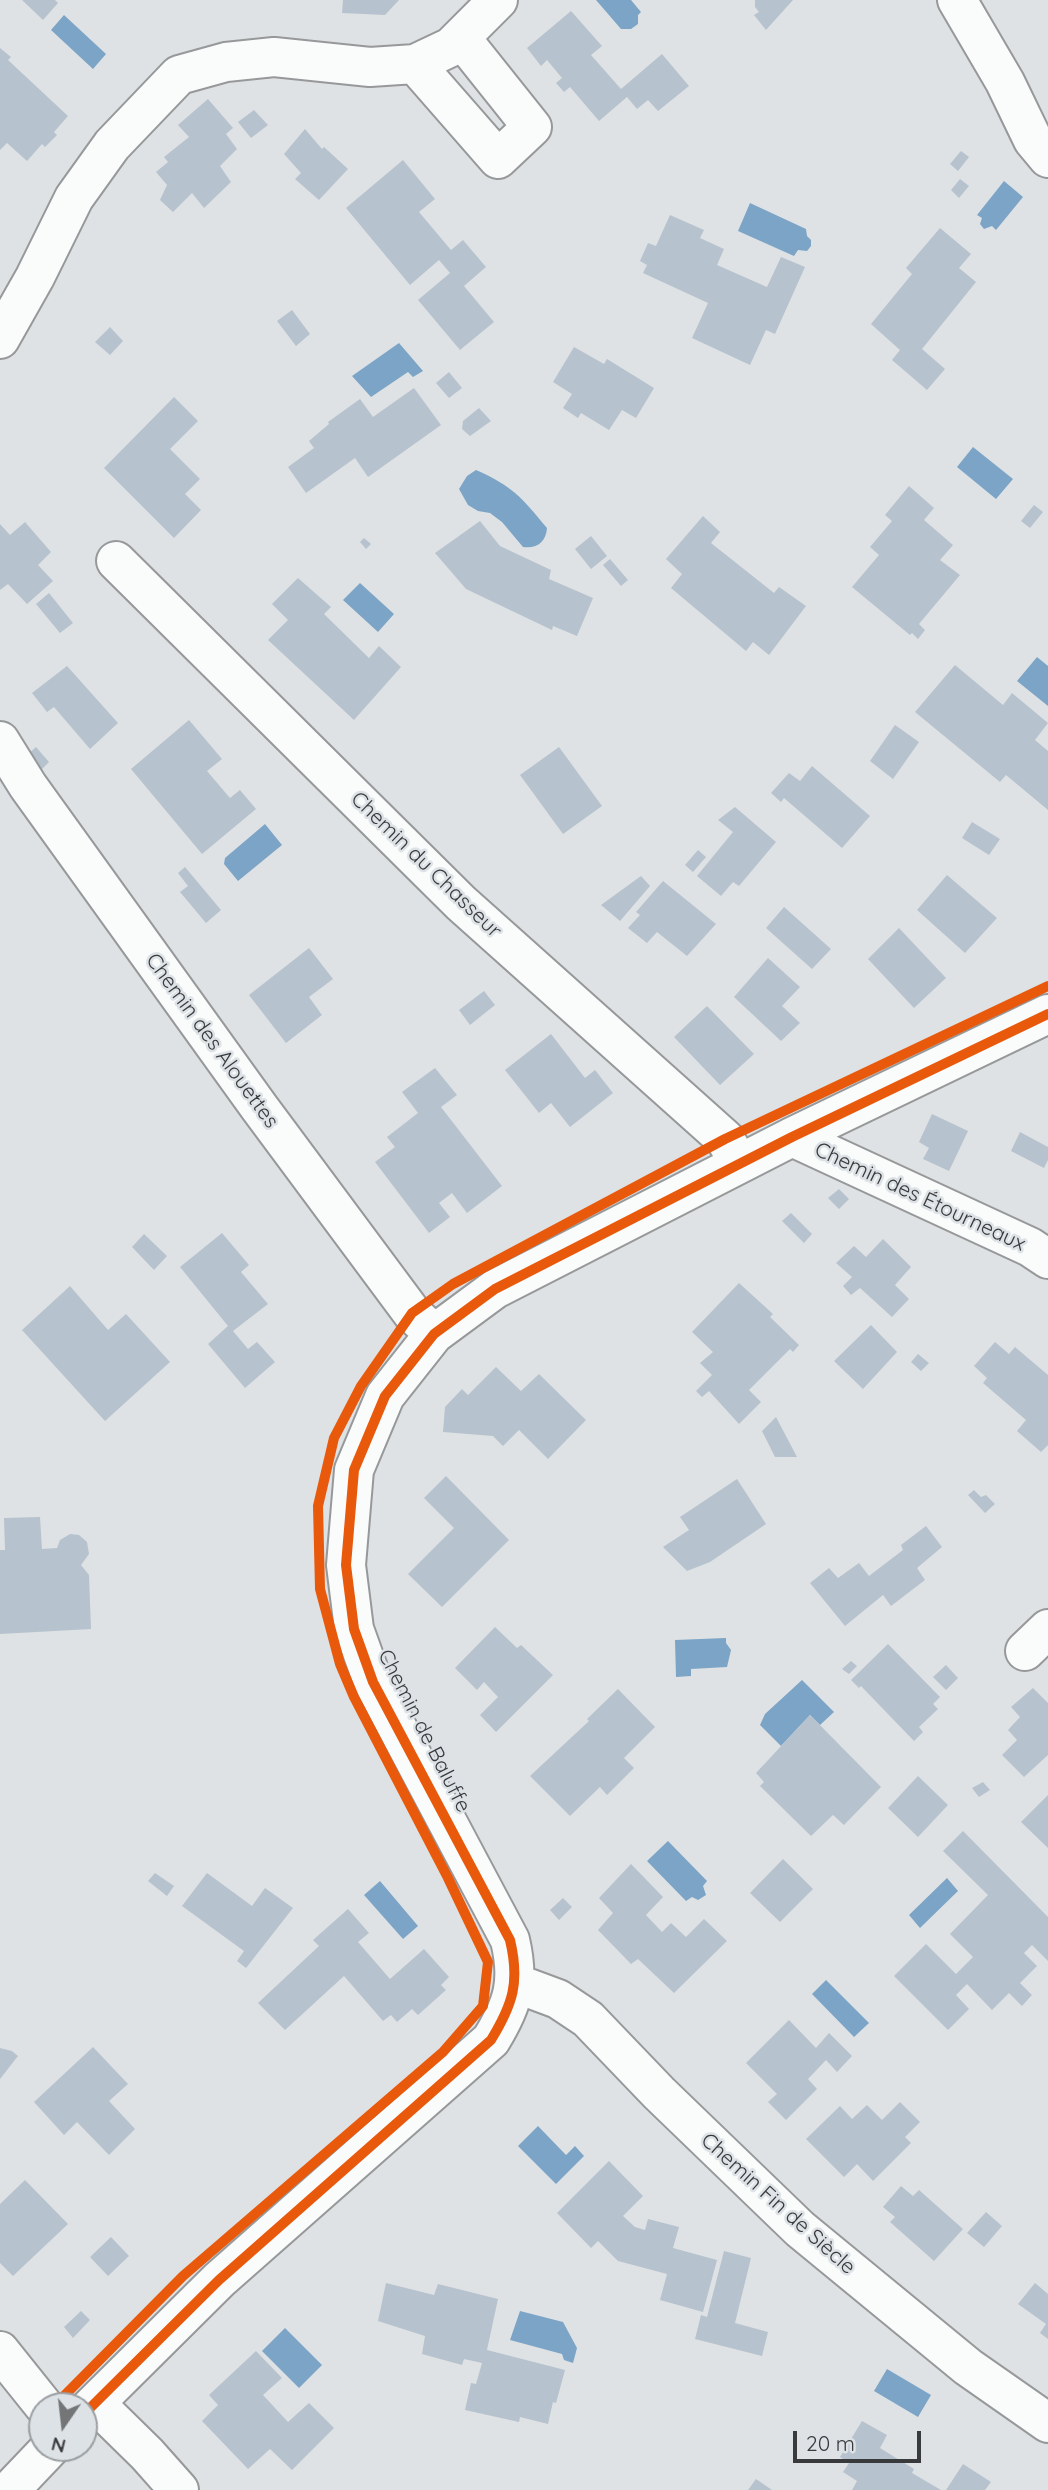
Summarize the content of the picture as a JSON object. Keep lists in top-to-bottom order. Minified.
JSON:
{"streets":{"street":["Chemin du Chasseur","Chemin des Alouettes","Chemin des Étourneaux","Chemin de Baluffe","Chemin Fin de Siècle"]},"crossings":[["Chemin du Chasseur","Chemin de Baluffe"],["Chemin des Alouettes","Chemin de Baluffe"],["Chemin des Étourneaux","Chemin de Baluffe"],["Chemin de Baluffe","Chemin Fin de Siècle"]],"scale_bar":"20 m","north":"bottom"}
